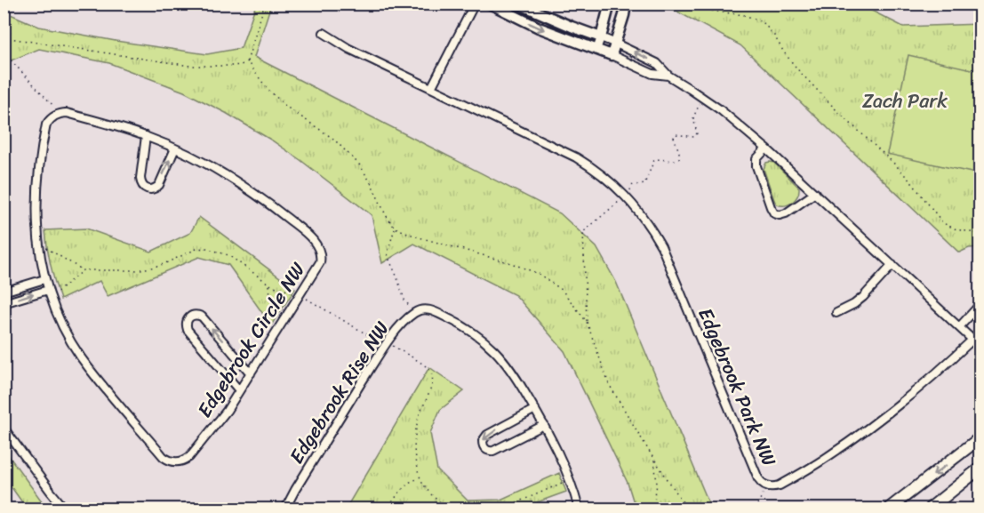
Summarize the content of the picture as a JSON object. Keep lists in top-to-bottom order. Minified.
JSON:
{"streets":{"street":["Edgebrook Circle NW","Edgebrook Park NW","Edgebrook Rise NW"]},"parks":["Zach Park"]}
